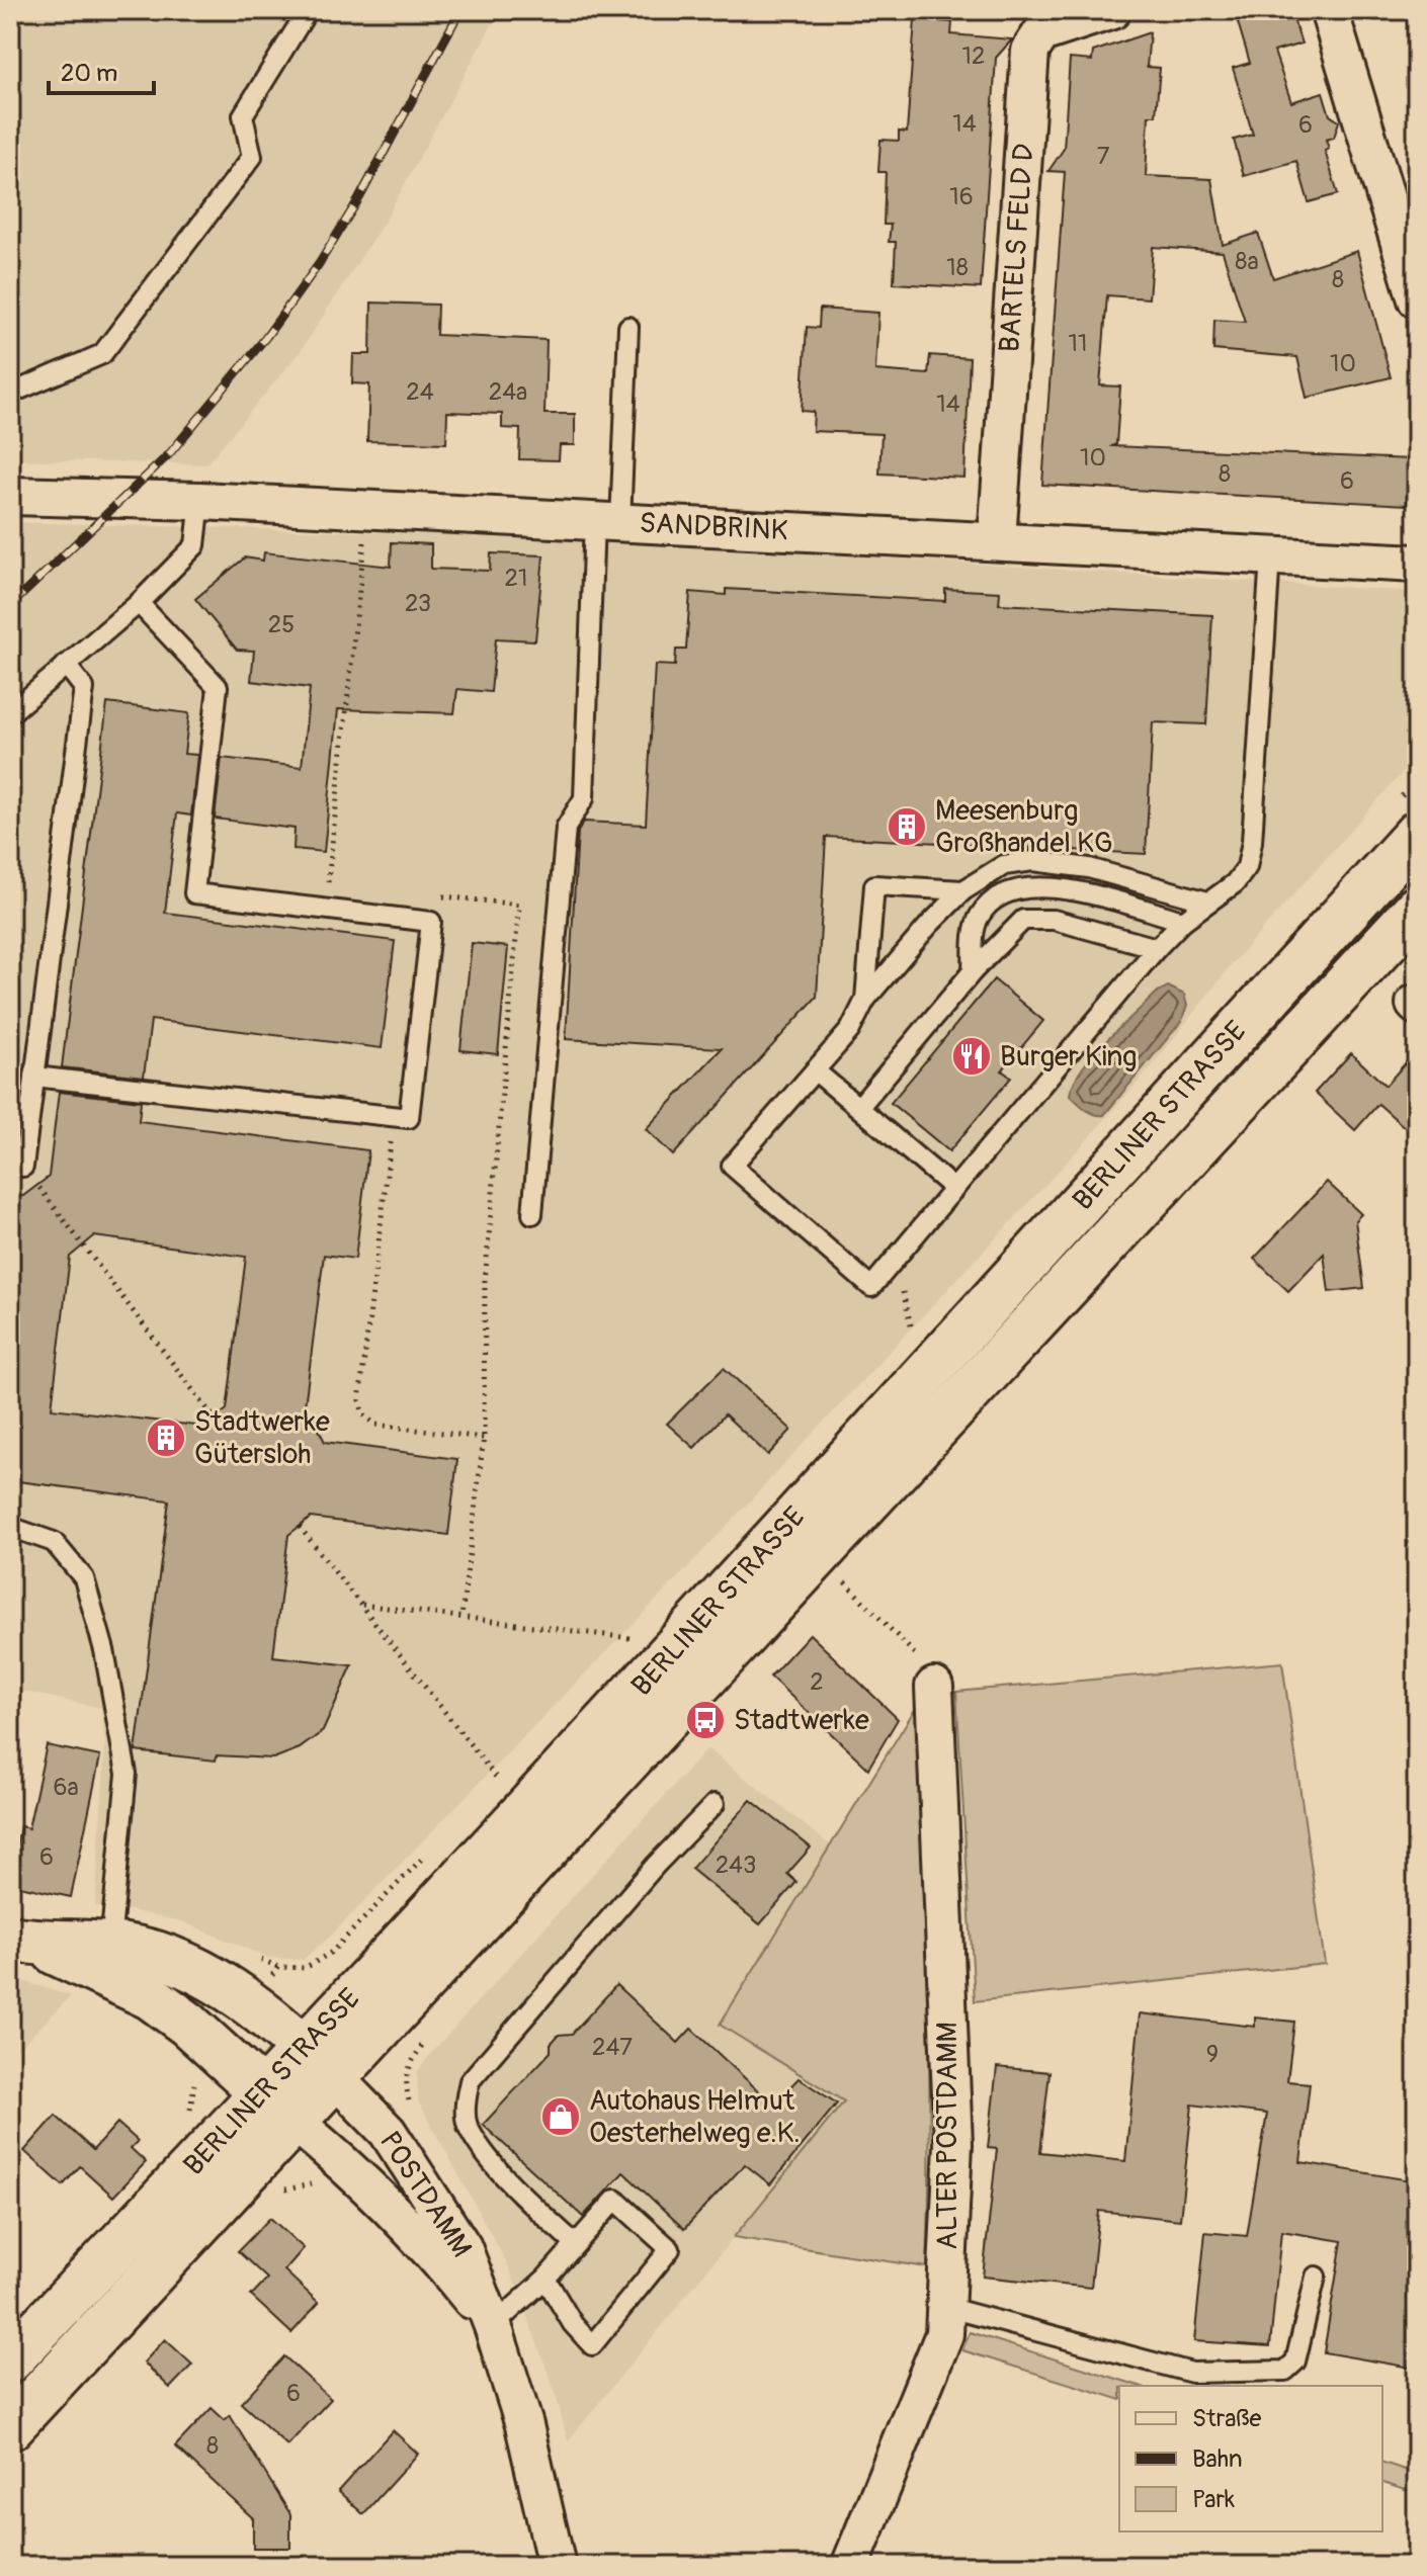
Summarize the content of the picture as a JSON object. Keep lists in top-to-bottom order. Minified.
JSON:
{"streets":{"main road":["BERLINER STRASSE"],"street":["BARTELS FELD D","SANDBRINK","ALTER POSTDAMM","POSTDAMM"]},"crossings":[["BARTELS FELD D","SANDBRINK"],["BERLINER STRASSE","POSTDAMM"]],"places":{"building":["Meesenburg Großhandel KG","Stadtwerke Gütersloh"],"restaurant":["Burger King"],"bus stop":["Stadtwerke"],"shop":["Autohaus Helmut Oesterhelweg e.K."]},"house_numbers":["12","14","6","7","16","8a","18","8","11","10","24","24a","14","10","8","6","21","23","25","2","6a","6","243","247","9","6","8"],"legend":["Straße","Bahn","Park"],"scale_bar":"20 m"}
